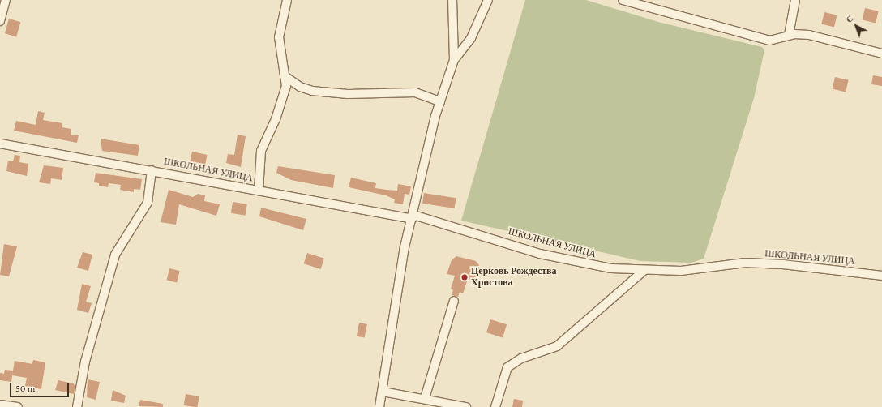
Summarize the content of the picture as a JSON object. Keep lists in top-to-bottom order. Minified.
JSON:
{"streets":{"street":["ШКОЛЬНАЯ УЛИЦА"]},"places":["Церковь Рождества Христова"],"scale_bar":"50 m","north":"top left"}
